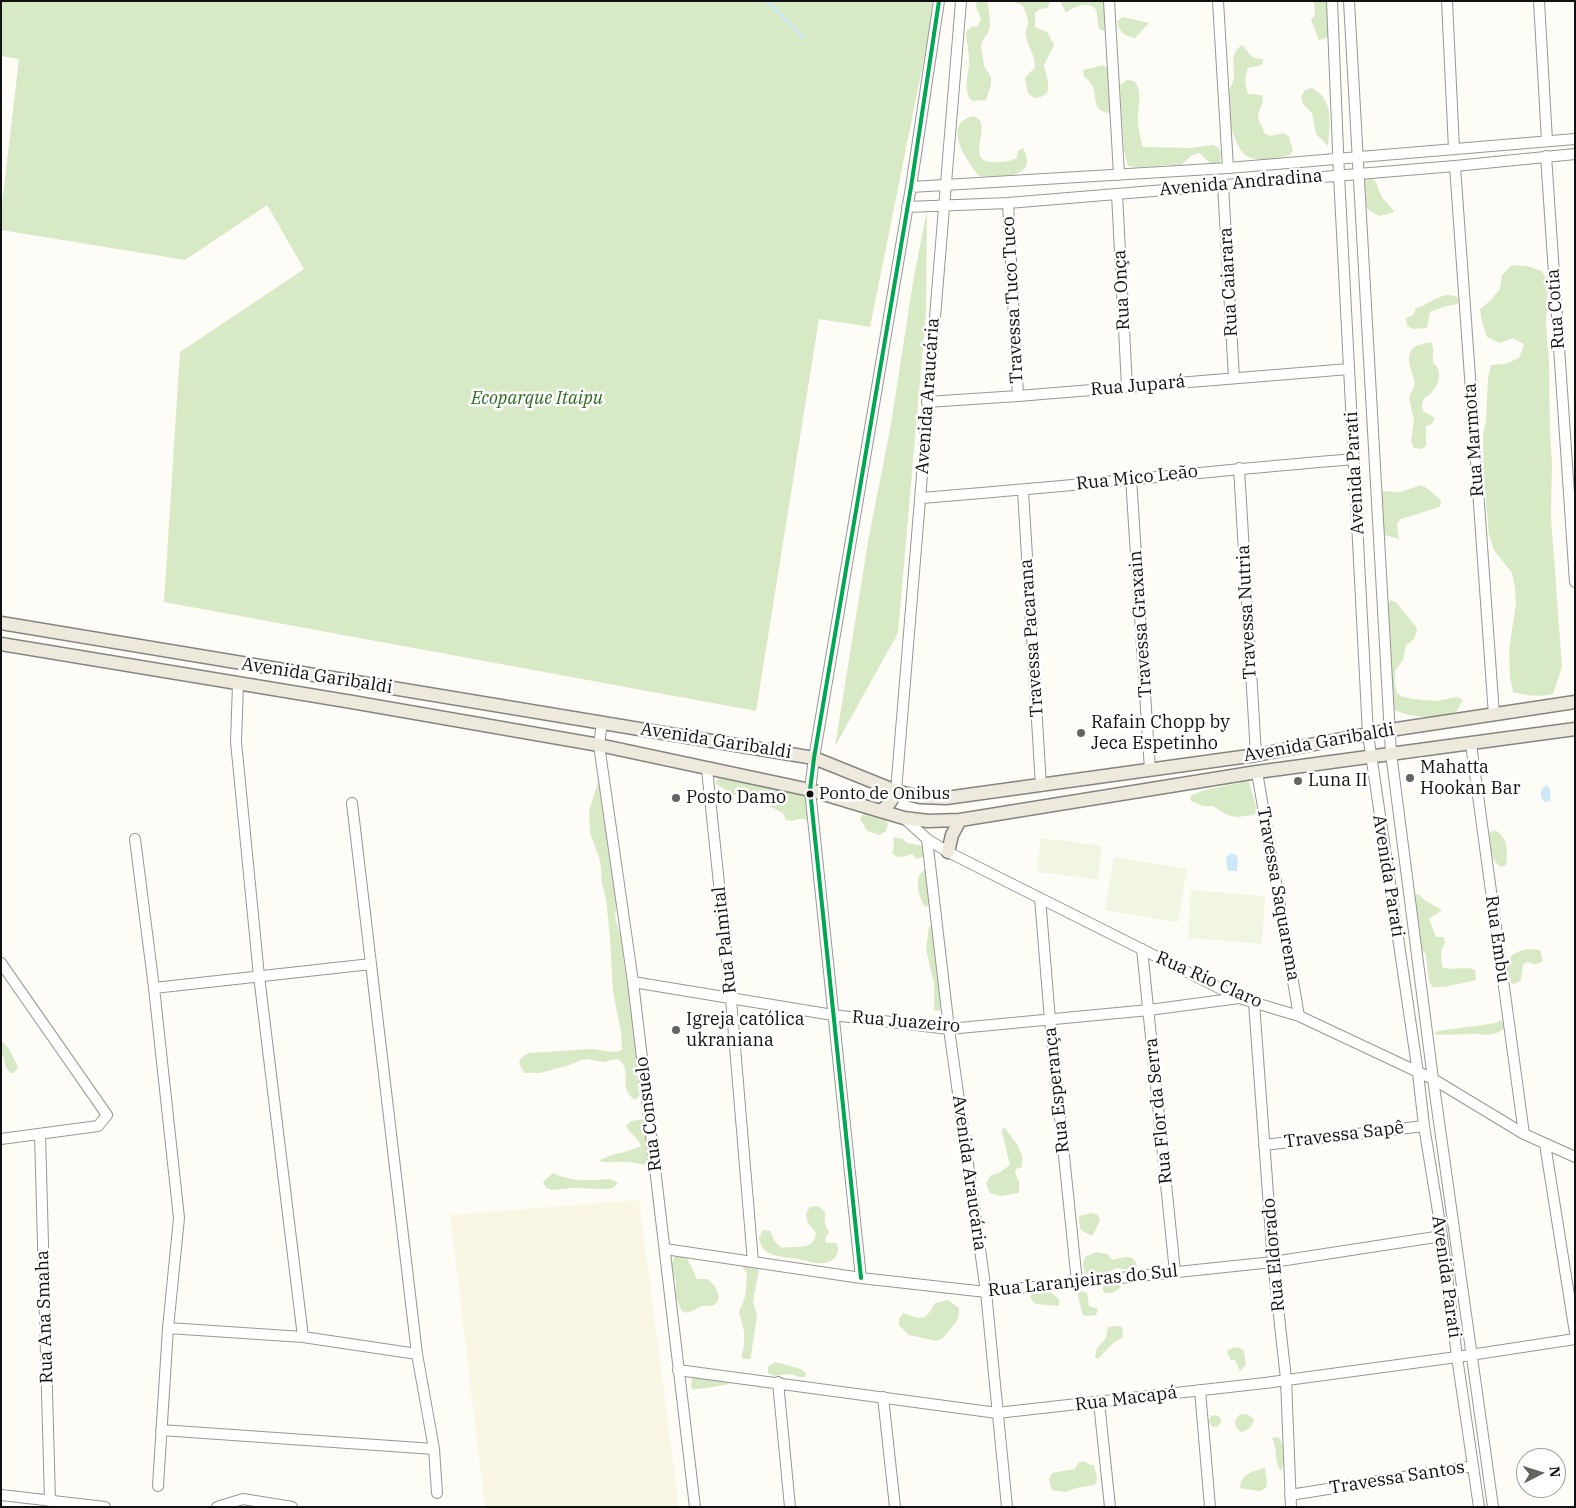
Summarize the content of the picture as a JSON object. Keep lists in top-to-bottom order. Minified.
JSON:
{"streets":{"main road":["Avenida Garibaldi"],"street":["Avenida Andradina","Rua Caiarara","Rua Onça","Travessa Tuco Tuco","Rua Cotia","Rua Jupará","Avenida Araucária","Rua Marmota","Avenida Parati","Rua Mico Leão","Travessa Nutria","Travessa Graxain","Travessa Pacarana","Travessa Saquarema","Rua Embu","Rua Palmital","Rua Rio Claro","Rua Juazeiro","Rua Esperança","Rua Flor da Serra","Rua Consuelo","Travessa Sapê","Rua Eldorado","Rua Laranjeiras do Sul","Rua Ana Smaha","Rua Macapá","Travessa Santos"]},"crossings":[["Avenida Andradina","Rua Caiarara"],["Avenida Andradina","Rua Onça"],["Avenida Andradina","Travessa Tuco Tuco"],["Avenida Andradina","Rua Cotia"],["Avenida Andradina","Avenida Araucária"],["Avenida Andradina","Rua Marmota"],["Avenida Andradina","Avenida Parati"],["Rua Caiarara","Rua Jupará"],["Rua Onça","Rua Jupará"],["Travessa Tuco Tuco","Rua Jupará"],["Rua Jupará","Avenida Araucária"],["Rua Jupará","Avenida Parati"],["Avenida Araucária","Rua Mico Leão"],["Avenida Araucária","Avenida Garibaldi"],["Avenida Araucária","Rua Rio Claro"],["Avenida Araucária","Rua Juazeiro"],["Avenida Araucária","Rua Laranjeiras do Sul"],["Avenida Araucária","Rua Macapá"],["Rua Marmota","Avenida Garibaldi"],["Avenida Parati","Rua Mico Leão"],["Avenida Parati","Avenida Garibaldi"],["Avenida Parati","Rua Rio Claro"],["Avenida Parati","Travessa Sapê"],["Avenida Parati","Rua Laranjeiras do Sul"],["Avenida Parati","Rua Macapá"],["Avenida Parati","Travessa Santos"],["Rua Mico Leão","Travessa Nutria"],["Rua Mico Leão","Travessa Graxain"],["Rua Mico Leão","Travessa Pacarana"],["Travessa Nutria","Avenida Garibaldi"],["Travessa Graxain","Avenida Garibaldi"],["Travessa Pacarana","Avenida Garibaldi"],["Avenida Garibaldi","Travessa Saquarema"],["Avenida Garibaldi","Rua Embu"],["Avenida Garibaldi","Rua Palmital"],["Avenida Garibaldi","Rua Rio Claro"],["Avenida Garibaldi","Rua Consuelo"],["Travessa Saquarema","Rua Rio Claro"],["Rua Embu","Rua Rio Claro"],["Rua Palmital","Rua Juazeiro"],["Rua Palmital","Rua Laranjeiras do Sul"],["Rua Rio Claro","Rua Juazeiro"],["Rua Rio Claro","Rua Esperança"],["Rua Rio Claro","Rua Flor da Serra"],["Rua Rio Claro","Rua Eldorado"],["Rua Juazeiro","Rua Esperança"],["Rua Juazeiro","Rua Flor da Serra"],["Rua Juazeiro","Rua Consuelo"],["Rua Esperança","Rua Laranjeiras do Sul"],["Rua Flor da Serra","Rua Laranjeiras do Sul"],["Rua Consuelo","Rua Laranjeiras do Sul"],["Rua Consuelo","Rua Macapá"],["Travessa Sapê","Rua Eldorado"],["Rua Eldorado","Rua Laranjeiras do Sul"],["Rua Eldorado","Rua Macapá"],["Rua Eldorado","Travessa Santos"]],"parks":["Ecoparque Itaipu"],"places":["Rafain Chopp by Jeca Espetinho","Mahatta Hookan Bar","Luna II","Ponto de Onibus","Posto Damo","Igreja católica ukraniana"],"north":"right"}
